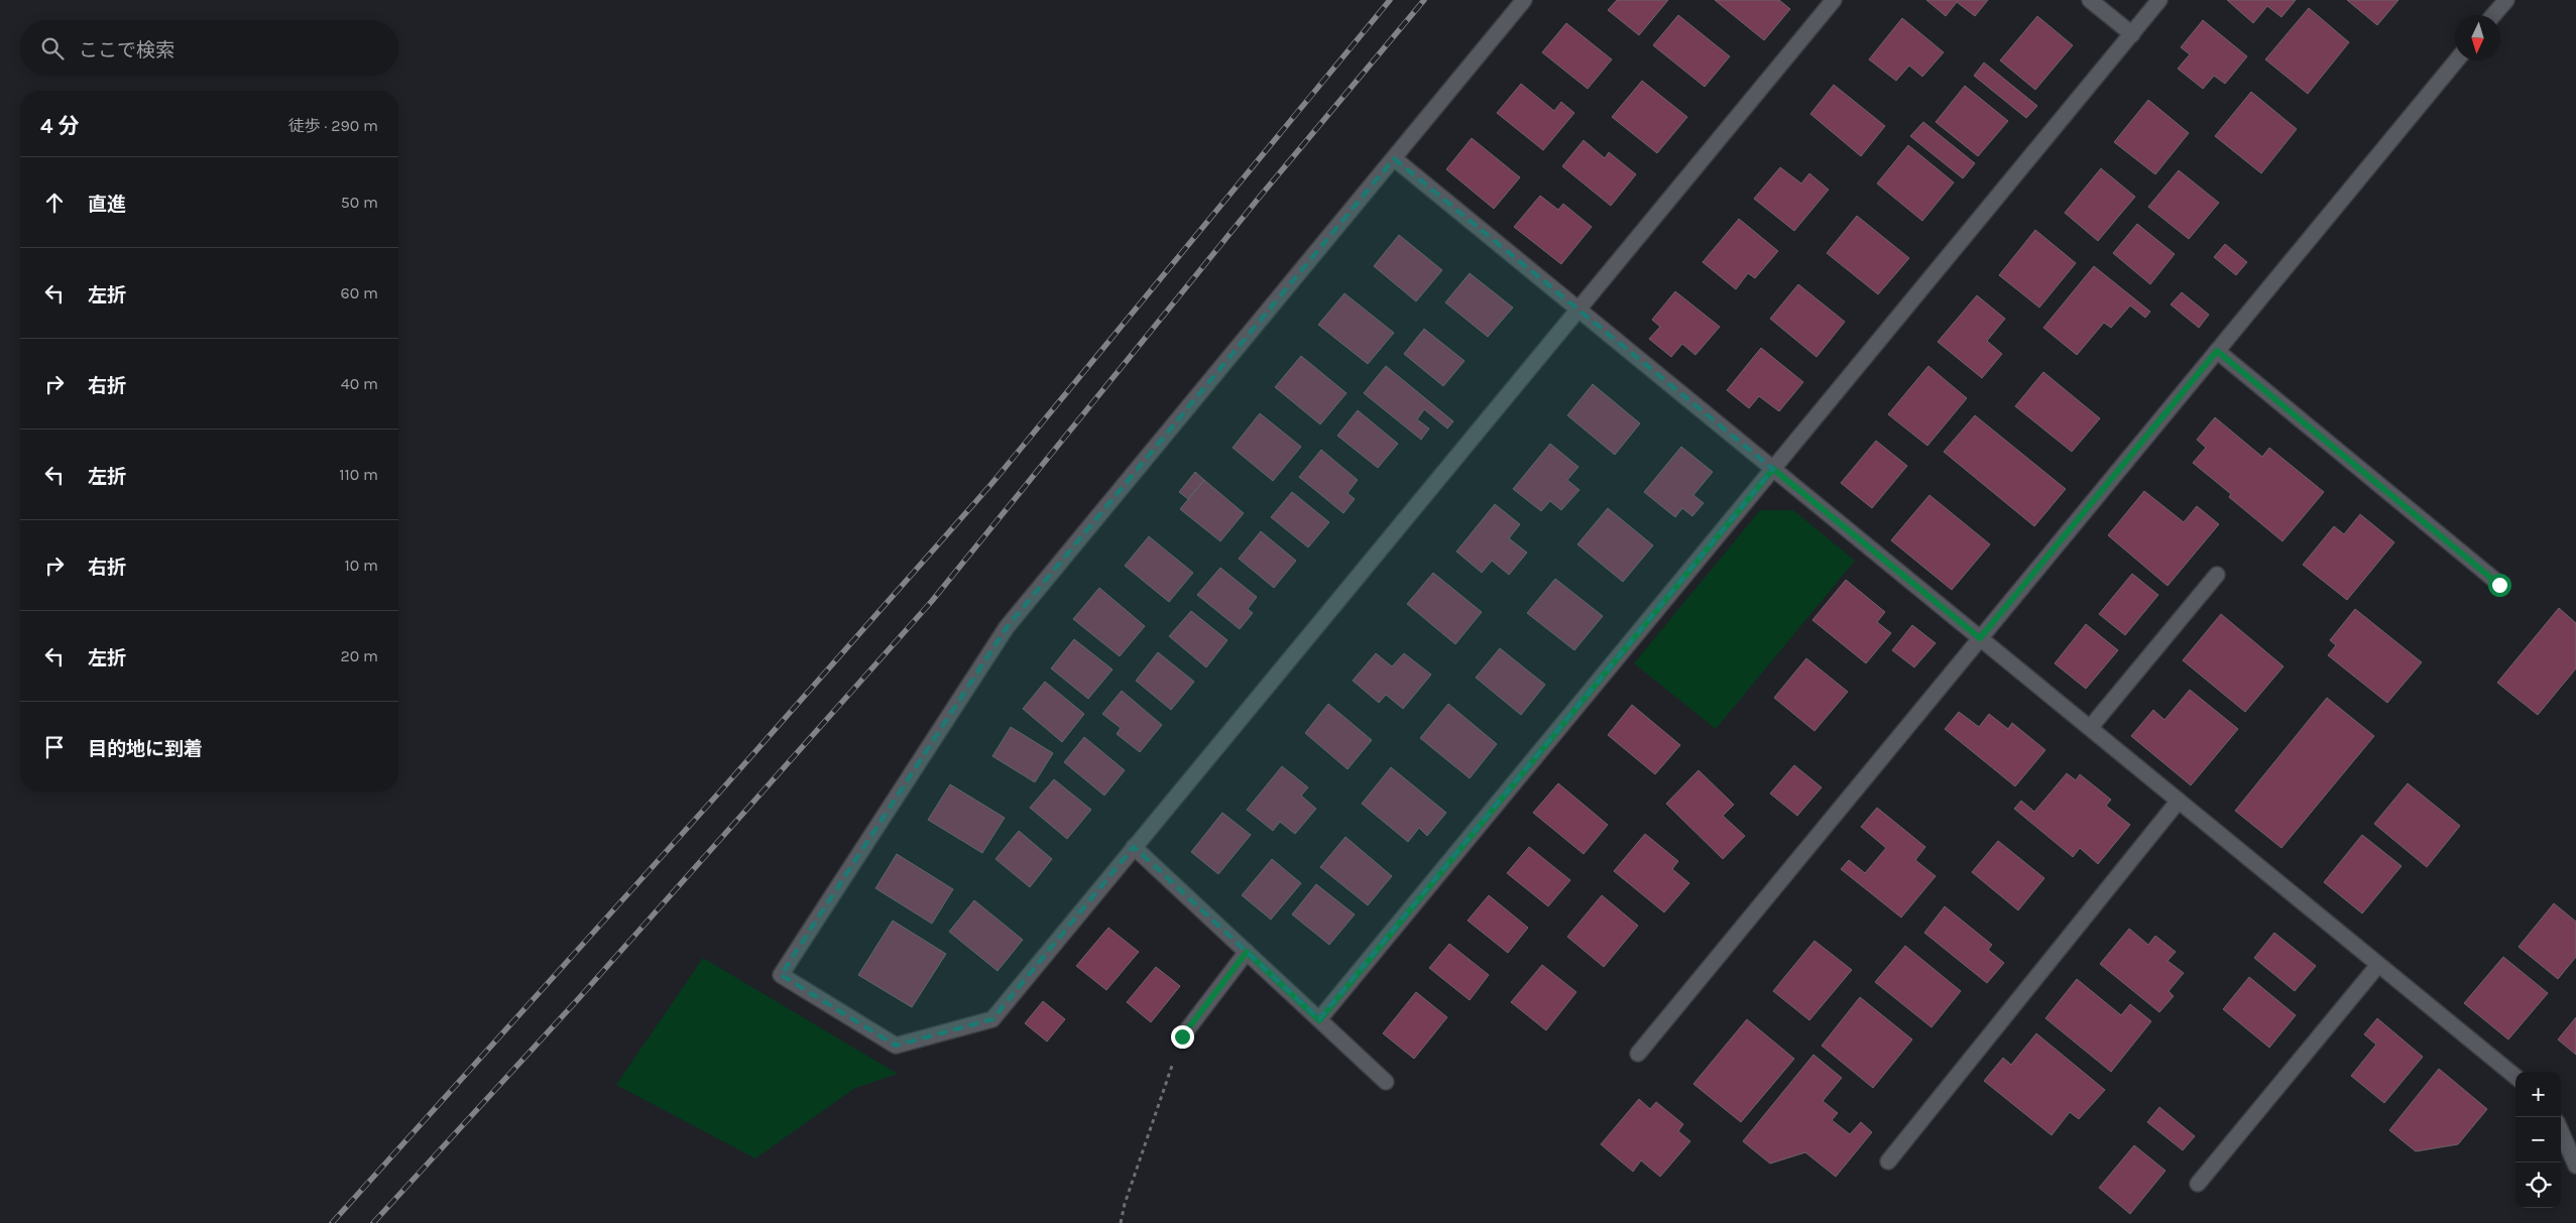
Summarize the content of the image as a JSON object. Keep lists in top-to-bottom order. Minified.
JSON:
{"north":"bottom","page":{"search":"ここで検索","heading":["4 分","徒歩 · 290 m"],"list":[["直進","50 m"],["左折","60 m"],["右折","40 m"],["左折","110 m"],["右折","10 m"],["左折","20 m"],"目的地に到着"],"map_buttons":["+","−"]}}
